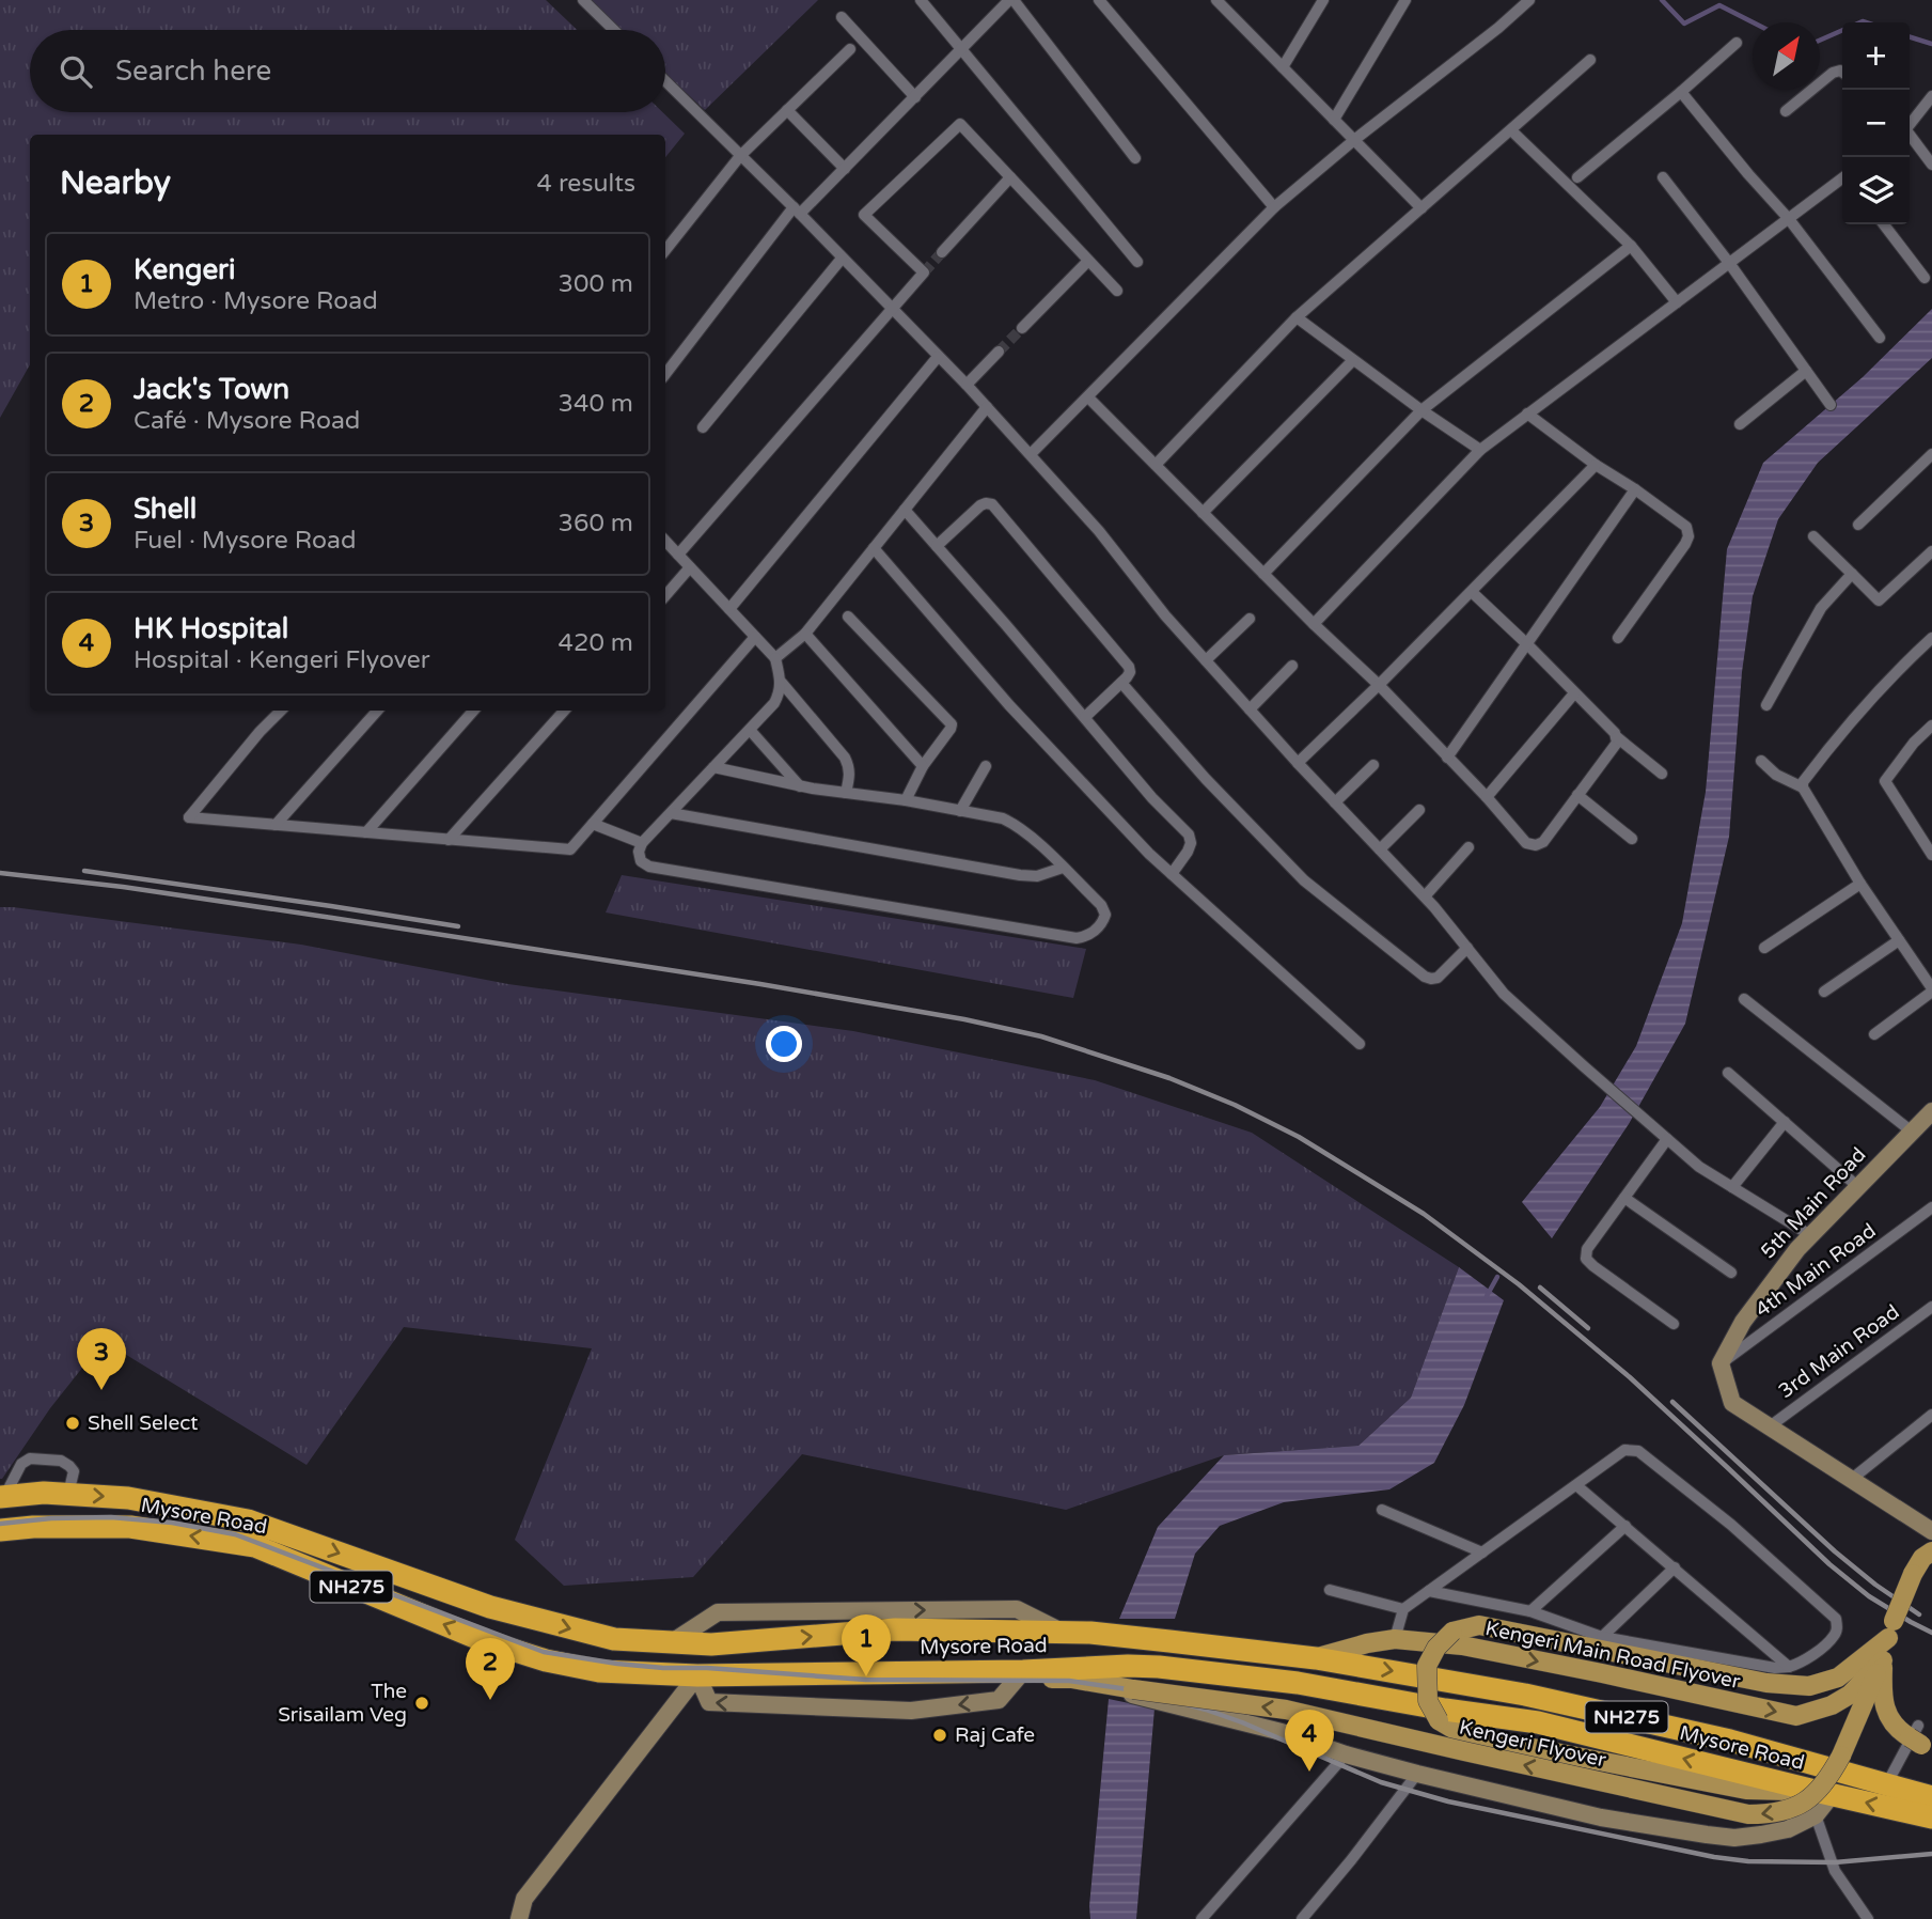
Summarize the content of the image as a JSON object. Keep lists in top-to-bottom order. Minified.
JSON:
{"streets":{"highway":["Mysore Road","NH275"],"main road":["Kengeri Main Road Flyover","Kengeri Flyover"],"street":["5th Main Road","4th Main Road","3rd Main Road"]},"crossings":[["5th Main Road","4th Main Road"],["Mysore Road","Kengeri Main Road Flyover"],["Mysore Road","Kengeri Flyover"],["Kengeri Main Road Flyover","Kengeri Flyover"]],"one_way":["Kengeri Main Road Flyover","Kengeri Flyover"],"places":["Shell Select","The Srisailam Veg","Raj Cafe"],"north":"top right","page":{"map_buttons":["+","−"],"search":"Search here","heading":["Nearby","4 results"],"list":[{"mark":"1","name":"Kengeri","note":"Metro · Mysore Road","value":"300 m"},{"mark":"2","name":"Jack's Town","note":"Café · Mysore Road","value":"340 m"},{"mark":"3","name":"Shell","note":"Fuel · Mysore Road","value":"360 m"},{"mark":"4","name":"HK Hospital","note":"Hospital · Kengeri Flyover","value":"420 m"}],"pins":["3","1","2","4"]}}
